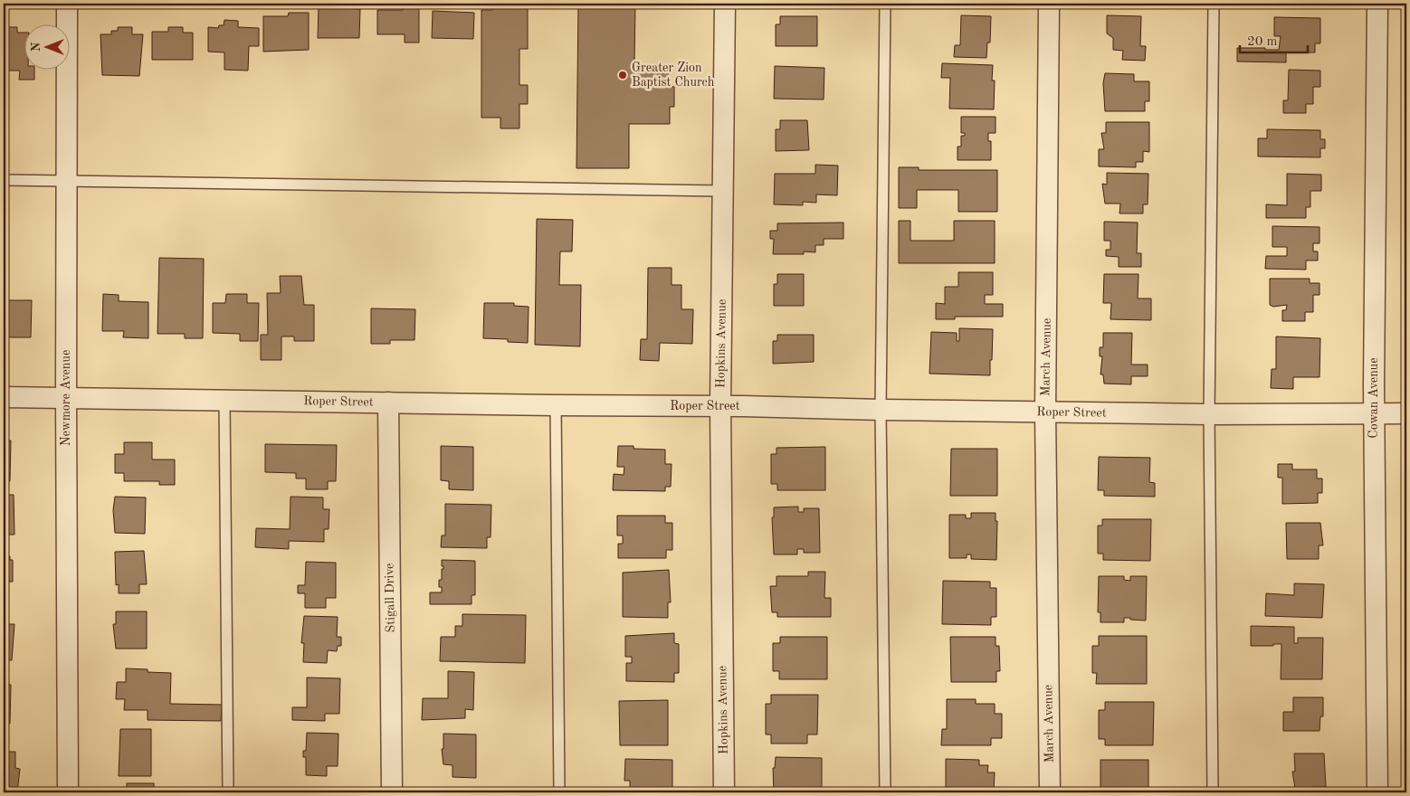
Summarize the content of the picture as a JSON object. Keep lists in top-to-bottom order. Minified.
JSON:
{"streets":{"street":["Hopkins Avenue","March Avenue","Newmore Avenue","Cowan Avenue","Roper Street","Stigall Drive"]},"crossings":[["Hopkins Avenue","Roper Street"],["March Avenue","Roper Street"],["Newmore Avenue","Roper Street"],["Cowan Avenue","Roper Street"],["Roper Street","Stigall Drive"]],"places":["Greater Zion Baptist Church"],"scale_bar":"20 m","north":"left"}
